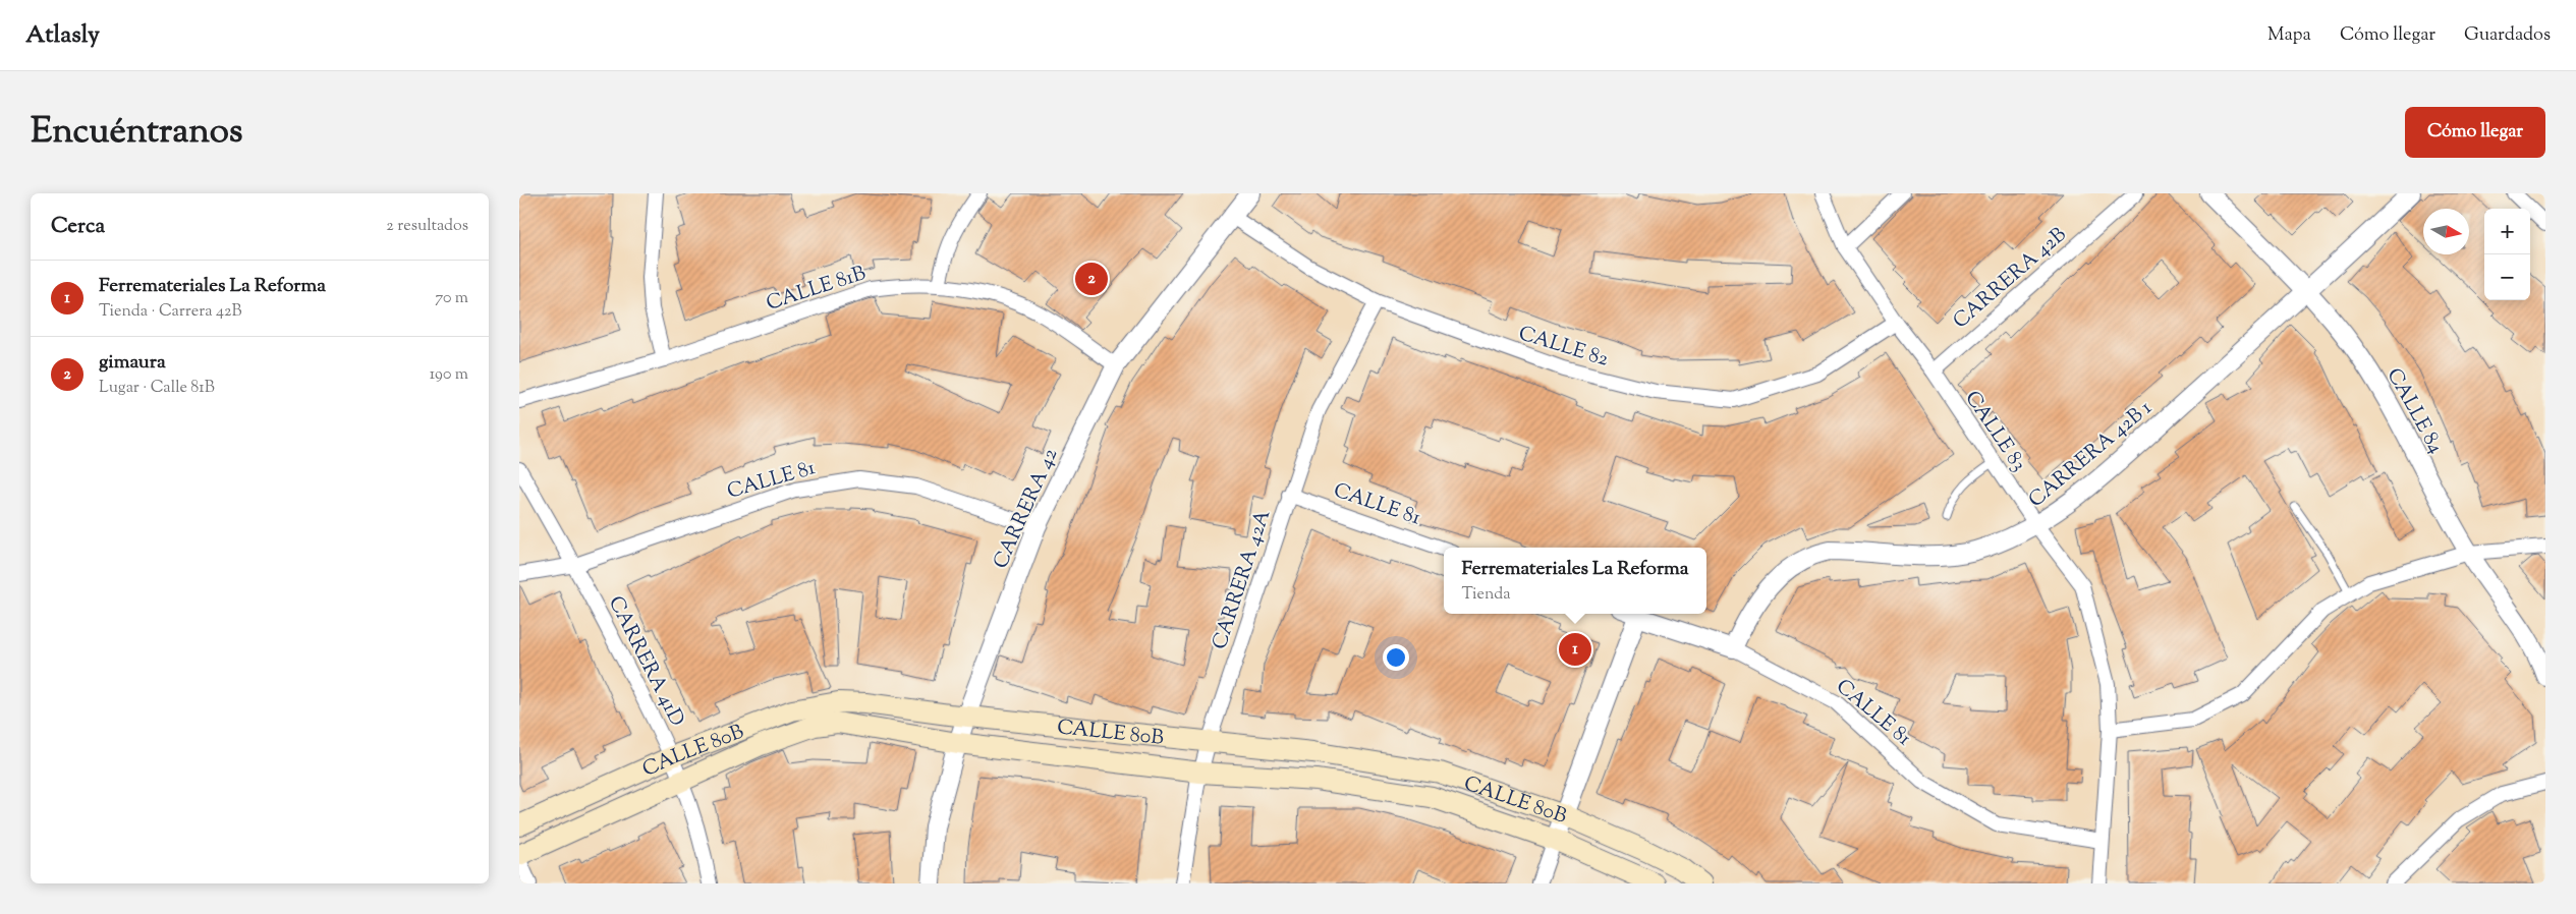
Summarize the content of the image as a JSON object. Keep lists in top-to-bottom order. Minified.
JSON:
{"streets":{"main road":["CALLE 80B"],"street":["CARRERA 42B","CALLE 81B","CALLE 82","CALLE 84","CALLE 83","CARRERA 42B 1","CALLE 81","CARRERA 42","CARRERA 42A","CARRERA 41D"]},"crossings":[["CARRERA 42B","CALLE 83"],["CALLE 81B","CARRERA 42"],["CALLE 82","CALLE 83"],["CALLE 82","CARRERA 42"],["CALLE 82","CARRERA 42A"],["CALLE 84","CARRERA 42B 1"],["CALLE 83","CARRERA 42B 1"],["CALLE 83","CALLE 81"],["CARRERA 42B 1","CALLE 81"],["CALLE 81","CARRERA 42"],["CALLE 81","CARRERA 42A"],["CALLE 81","CARRERA 41D"],["CARRERA 42","CALLE 80B"],["CARRERA 42A","CALLE 80B"],["CARRERA 41D","CALLE 80B"]],"north":"right","page":{"header":"Atlasly","nav":["Mapa","Cómo llegar","Guardados"],"title":"Encuéntranos","buttons":"Cómo llegar","heading":["Cerca","2 resultados"],"map_buttons":["+","−"],"list":[{"mark":"1","name":"Ferremateriales La Reforma","note":"Tienda · Carrera 42B","value":"70 m"},{"mark":"2","name":"gimaura","note":"Lugar · Calle 81B","value":"190 m"}],"pins":["2","1"],"popup":["Ferremateriales La Reforma","Tienda"]}}
